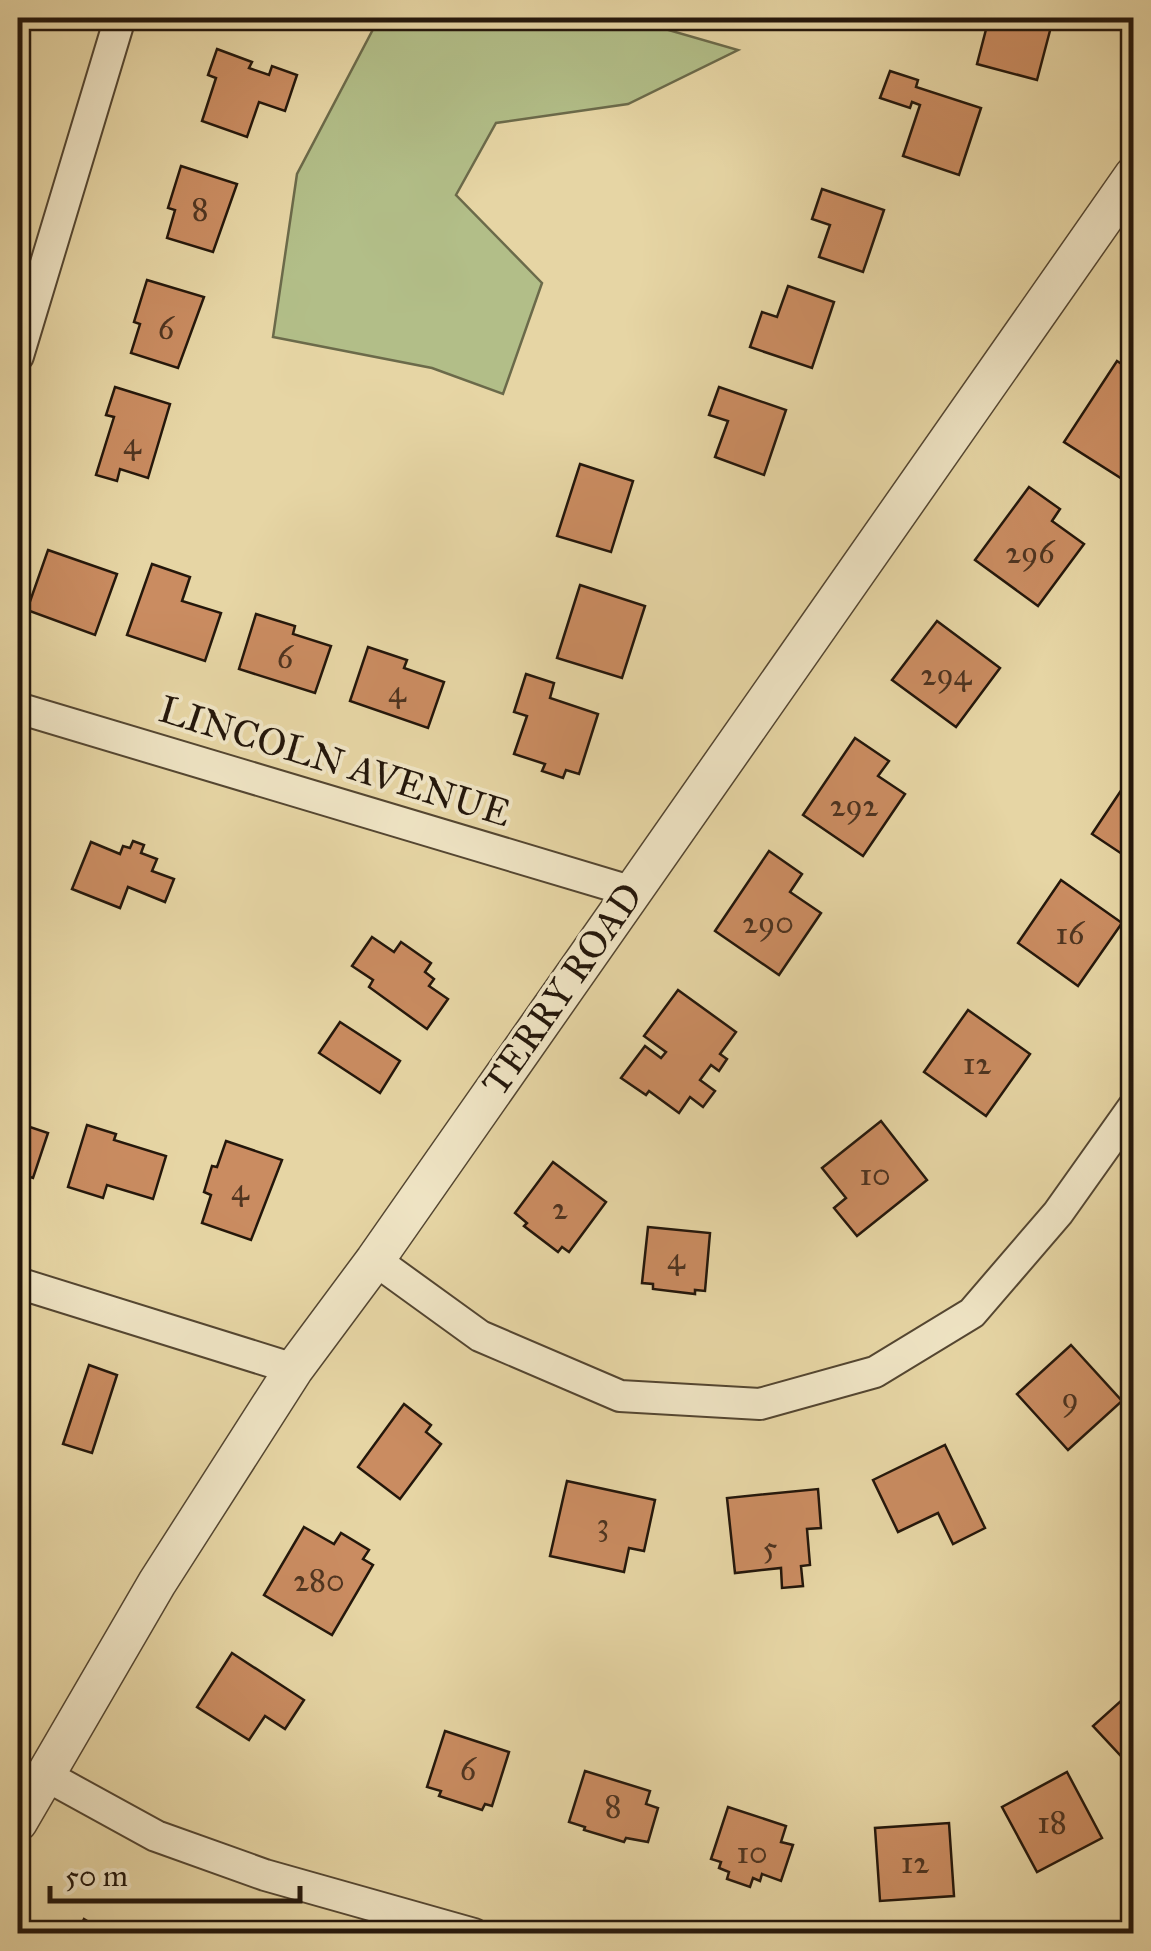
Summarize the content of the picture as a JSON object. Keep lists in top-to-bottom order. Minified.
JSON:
{"streets":{"street":["LINCOLN AVENUE","TERRY ROAD"]},"crossings":[["LINCOLN AVENUE","TERRY ROAD"]],"house_numbers":["8","6","4","296","6","294","4","292","290","16","12","10","4","2","4","9","3","5","280","6","8","18","10","12"],"scale_bar":"50 m"}
